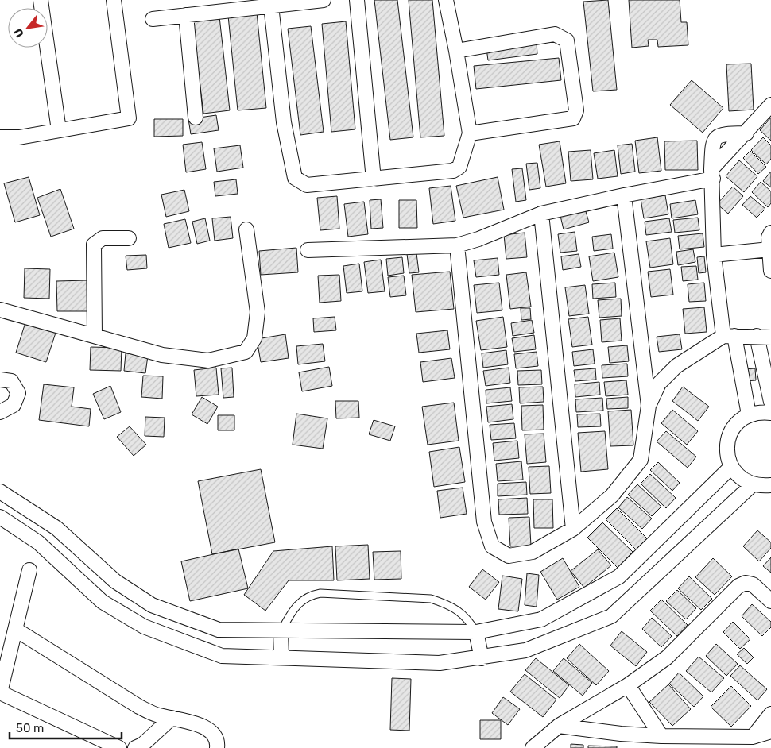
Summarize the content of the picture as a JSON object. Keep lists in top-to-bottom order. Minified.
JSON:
{"scale_bar":"50 m","north":"bottom left"}
